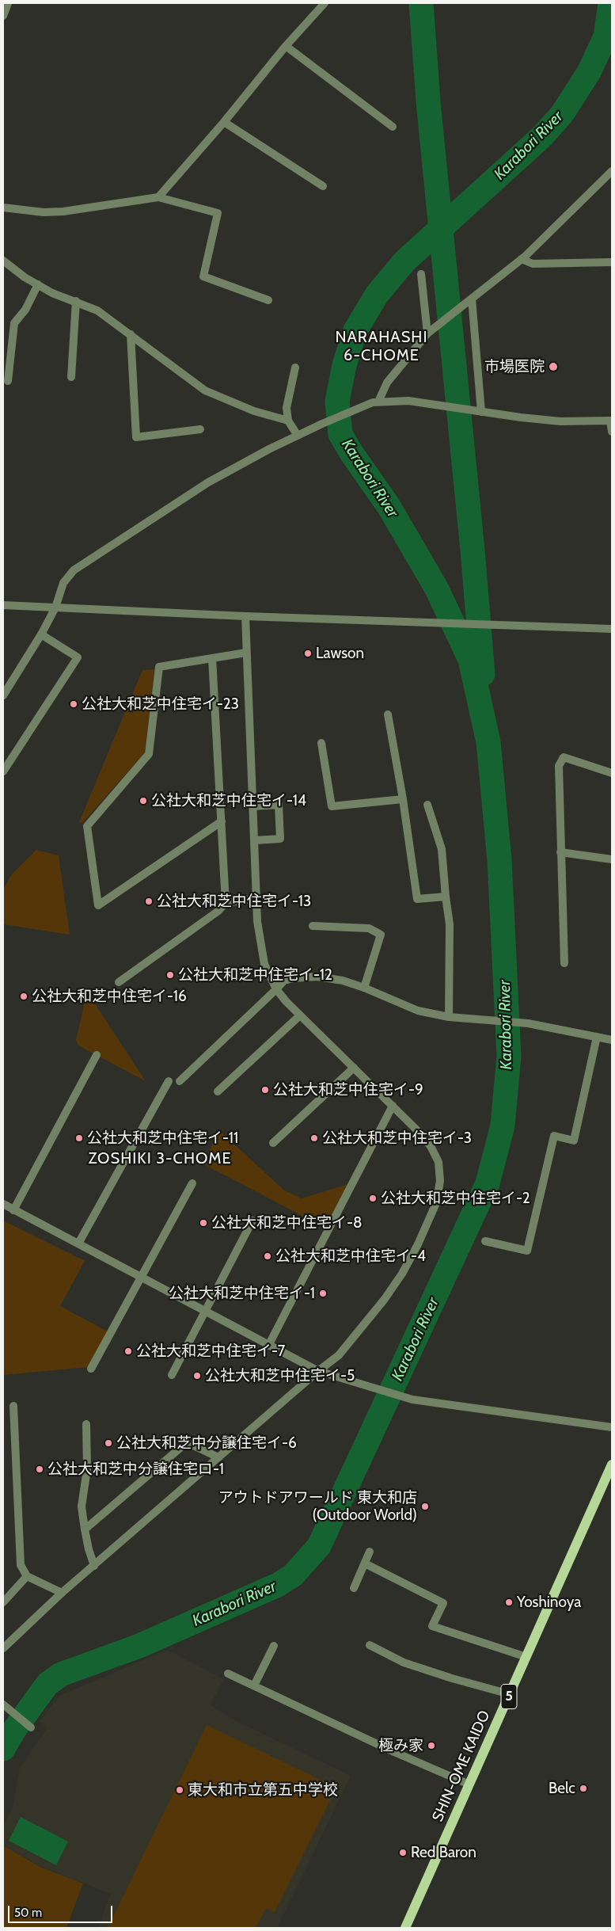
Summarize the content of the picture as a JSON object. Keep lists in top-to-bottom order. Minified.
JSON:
{"streets":{"main road":["5","SHIN-OME KAIDO"]},"districts":["NARAHASHI 6-CHOME","ZOSHIKI 3-CHOME"],"water":["Karabori River"],"places":["市場医院","Lawson","公社大和芝中住宅イ-23","公社大和芝中住宅イ-14","公社大和芝中住宅イ-13","公社大和芝中住宅イ-12","公社大和芝中住宅イ-16","公社大和芝中住宅イ-9","公社大和芝中住宅イ-11","公社大和芝中住宅イ-3","公社大和芝中住宅イ-2","公社大和芝中住宅イ-8","公社大和芝中住宅イ-4","公社大和芝中住宅イ-1","公社大和芝中住宅イ-7","公社大和芝中住宅イ-5","公社大和芝中分譲住宅イ-6","公社大和芝中分譲住宅ロ-1","アウトドアワールド 東大和店 (Outdoor World)","Yoshinoya","極み家","Belc","東大和市立第五中学校","Red Baron"],"scale_bar":"50 m"}
